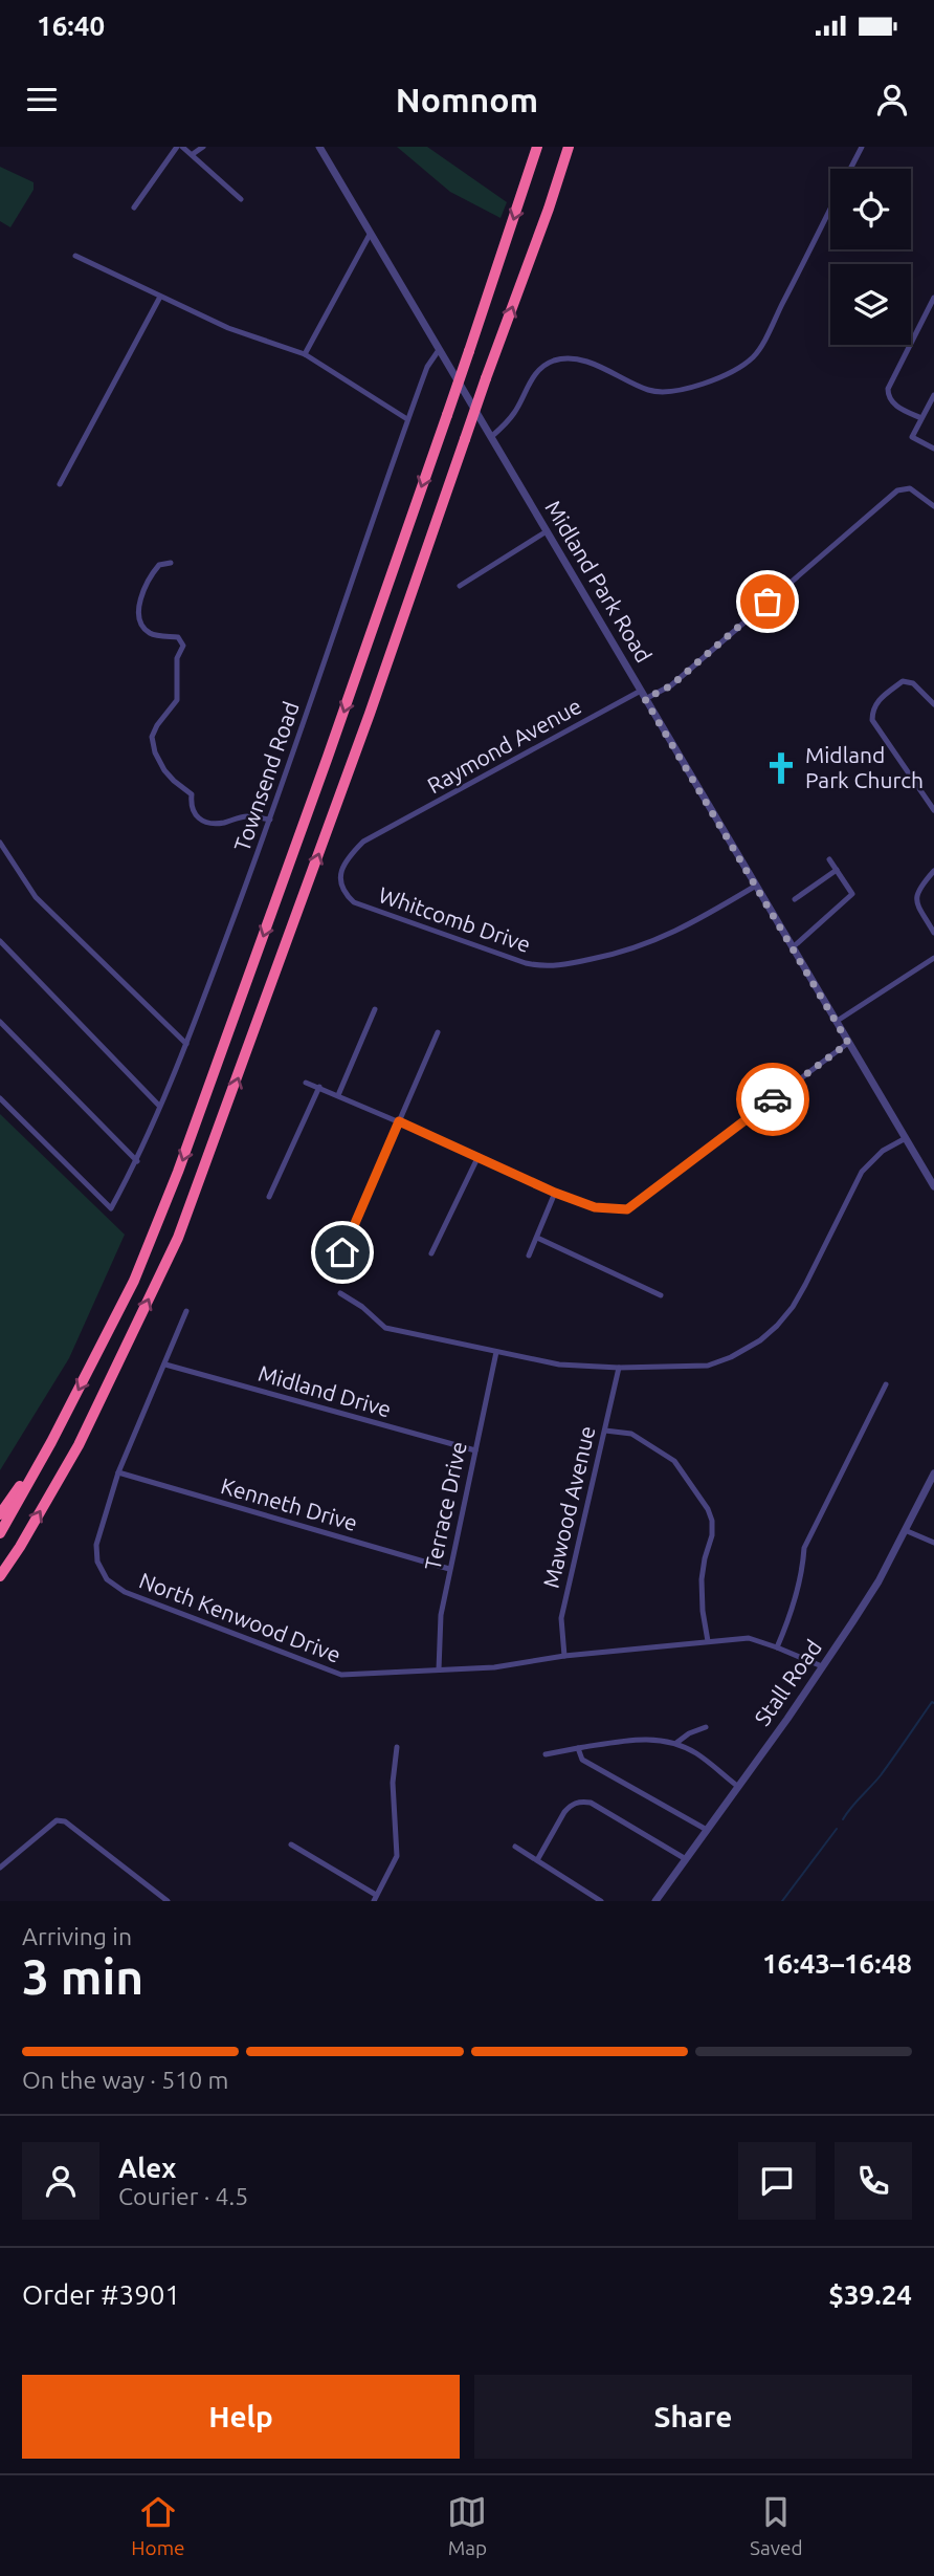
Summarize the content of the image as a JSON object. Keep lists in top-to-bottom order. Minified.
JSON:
{"streets":{"street":["Midland Park Road","Raymond Avenue","Townsend Road","Whitcomb Drive","Midland Drive","Kenneth Drive","Terrace Drive","Mawood Avenue","North Kenwood Drive","Stall Road"]},"crossings":[["Midland Park Road","Raymond Avenue"],["Midland Park Road","Townsend Road"],["Midland Park Road","Whitcomb Drive"],["Raymond Avenue","Whitcomb Drive"],["Midland Drive","Terrace Drive"],["Midland Drive","North Kenwood Drive"],["Kenneth Drive","Terrace Drive"],["Kenneth Drive","North Kenwood Drive"],["Terrace Drive","North Kenwood Drive"],["Mawood Avenue","North Kenwood Drive"],["North Kenwood Drive","Stall Road"]],"places":{"church":["Midland Park Church"]},"page":{"status":"16:40","header":"Nomnom","heading":["3 min","Arriving in","16:43–16:48"],"panel":["Alex","Courier · 4.5","Order #3901","$39.24"],"bar":"On the way · 510 m","buttons":["Help","Share"],"tabs":["Home","Map","Saved"]}}
